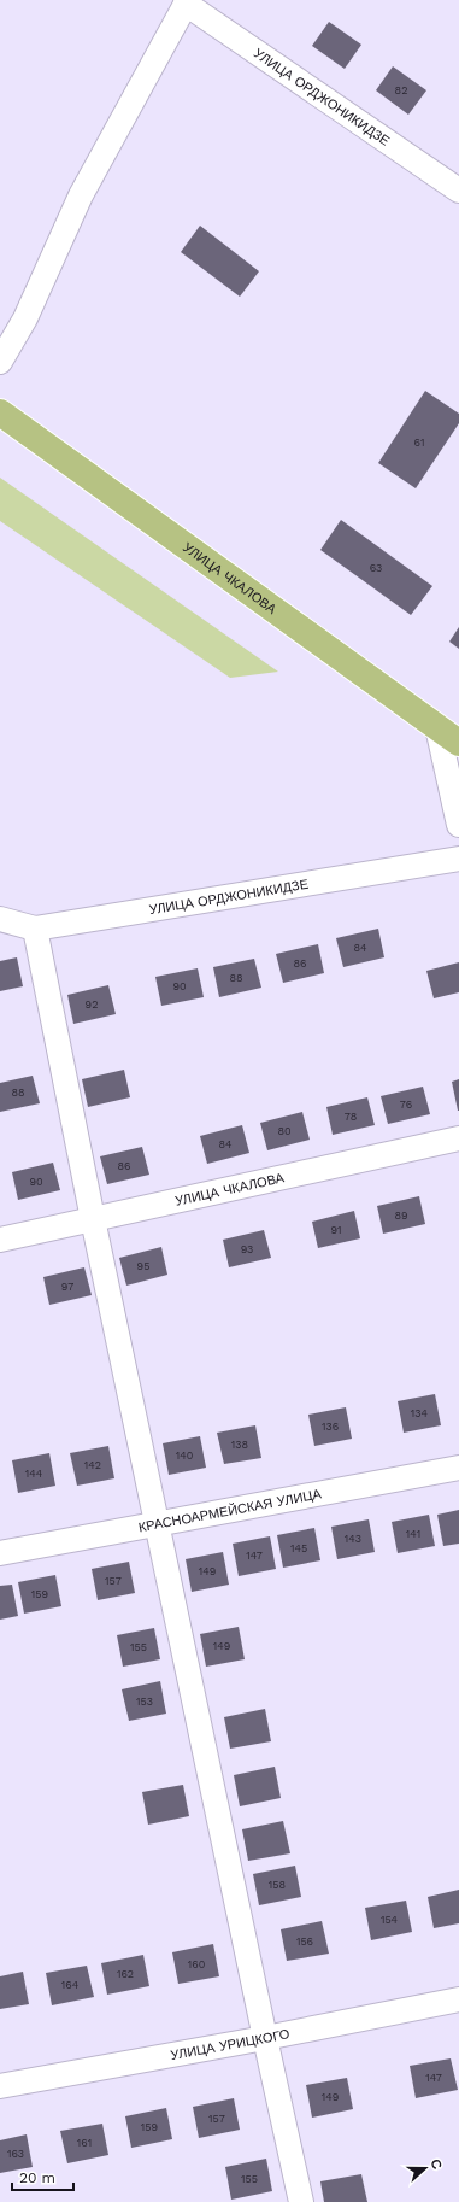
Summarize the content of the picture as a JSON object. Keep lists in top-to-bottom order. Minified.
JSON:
{"streets":{"main road":["УЛИЦА ЧКАЛОВА"],"street":["УЛИЦА ОРДЖОНИКИДЗЕ","КРАСНОАРМЕЙСКАЯ УЛИЦА","УЛИЦА УРИЦКОГО"]},"house_numbers":["82","61","63","84","86","88","90","92","88","76","78","80","84","86","90","89","91","93","95","97","134","136","138","140","142","144","141","143","145","147","149","157","159","149","155","153","158","154","156","160","162","164","147","149","157","159","161","163","155"],"scale_bar":"20 m","north":"right"}
